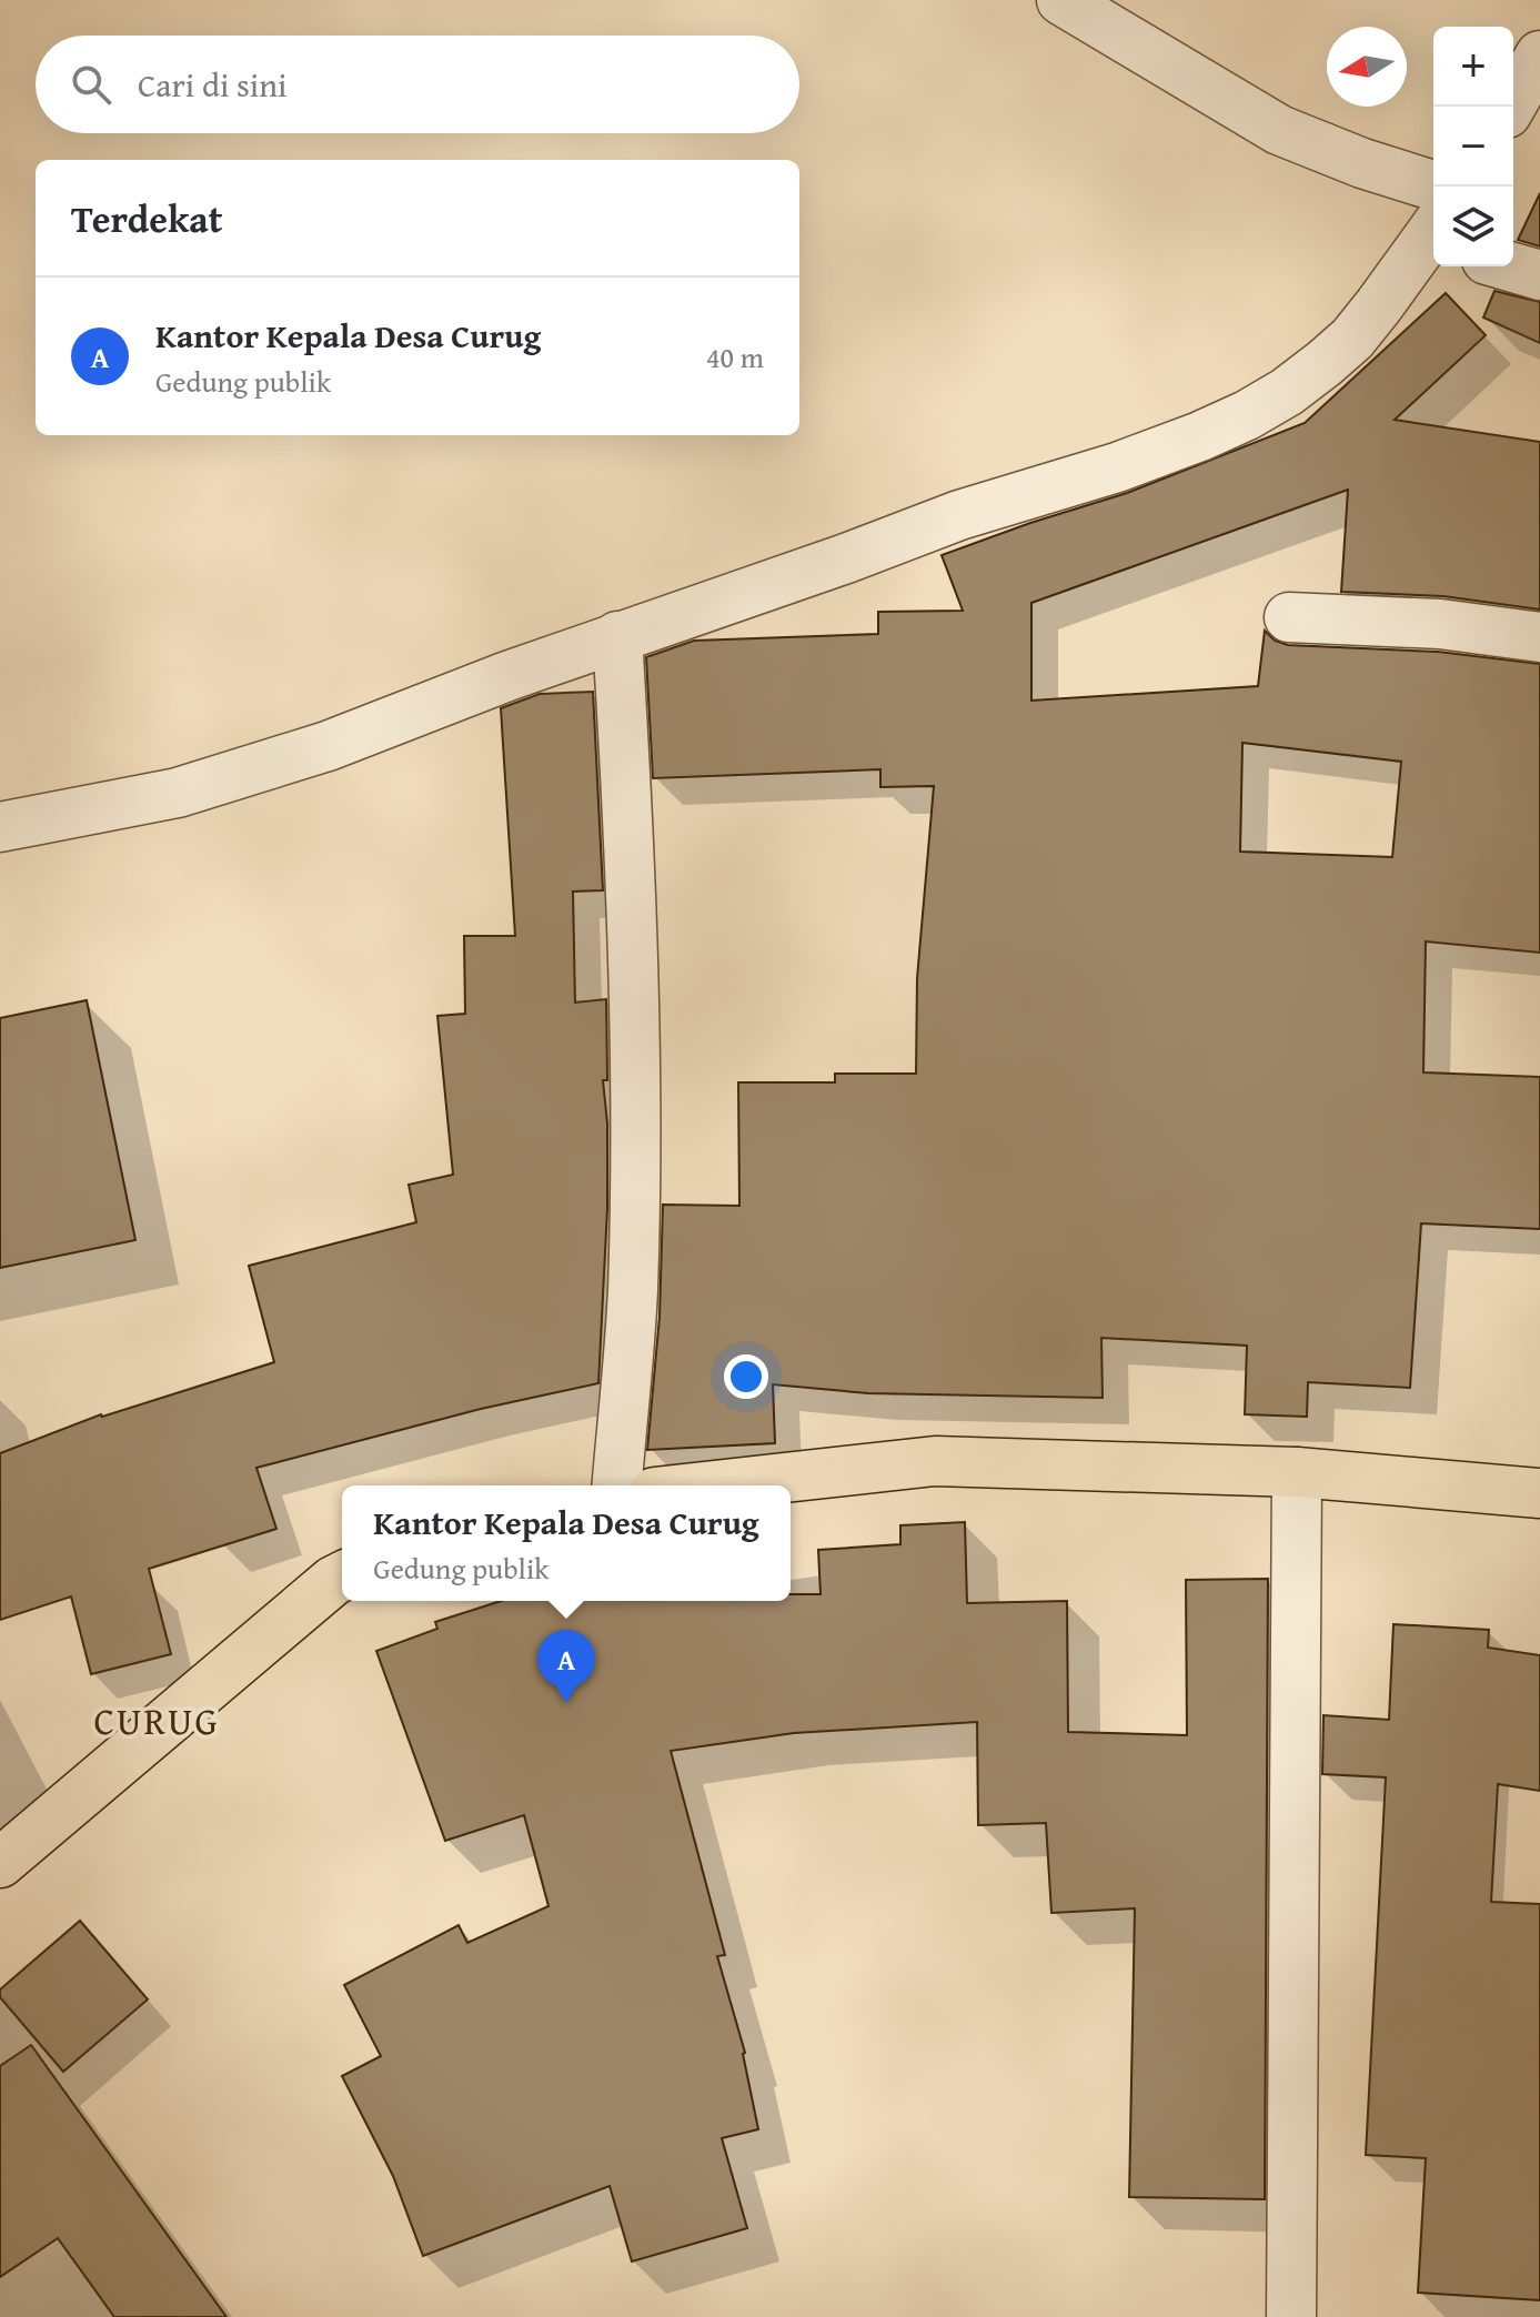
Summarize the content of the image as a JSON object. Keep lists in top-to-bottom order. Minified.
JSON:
{"districts":["CURUG"],"north":"left","page":{"map_buttons":["+","−"],"search":"Cari di sini","heading":"Terdekat","list":[{"mark":"A","name":"Kantor Kepala Desa Curug","note":"Gedung publik","value":"40 m"}],"popup":["Kantor Kepala Desa Curug","Gedung publik"],"pins":"A"}}
